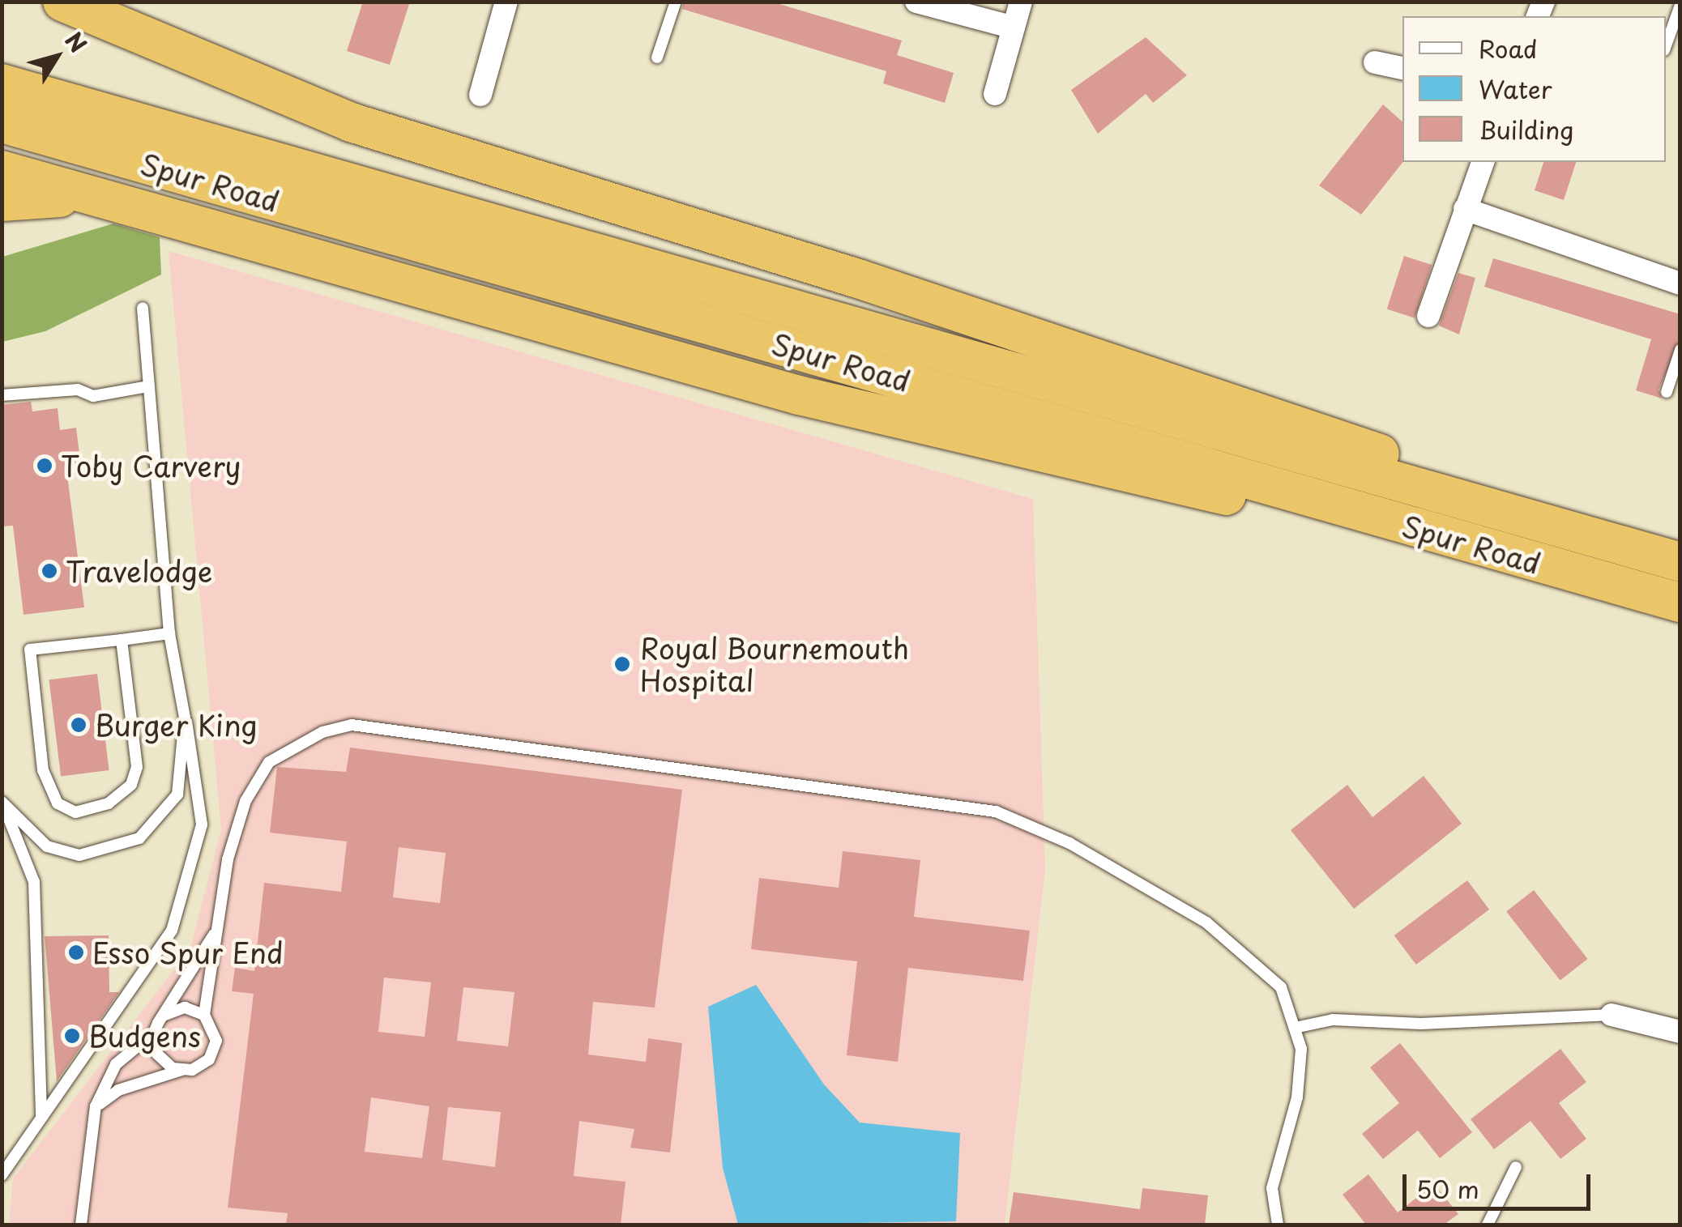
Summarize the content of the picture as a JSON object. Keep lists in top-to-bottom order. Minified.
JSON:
{"streets":{"highway":["Spur Road"]},"places":["Toby Carvery","Travelodge","Royal Bournemouth Hospital","Burger King","Esso Spur End","Budgens"],"legend":["Road","Water","Building"],"scale_bar":"50 m","north":"top right"}
